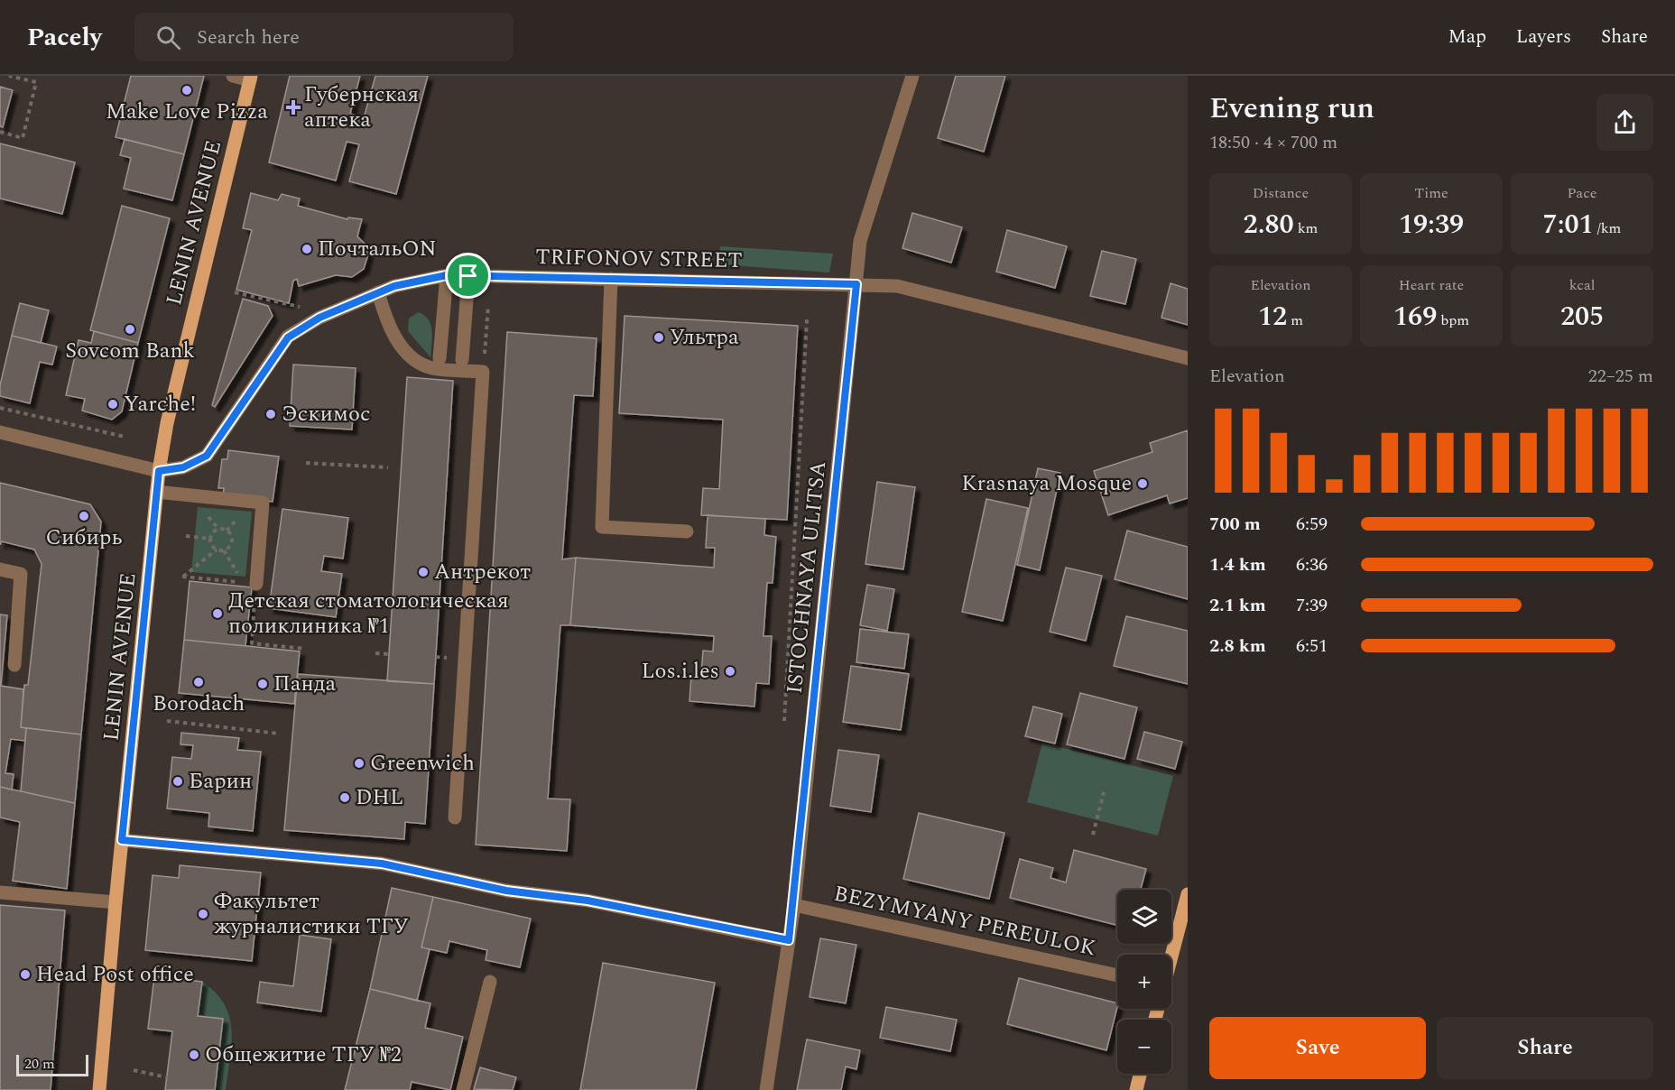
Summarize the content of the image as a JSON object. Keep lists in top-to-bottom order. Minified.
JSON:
{"streets":{"main road":["LENIN AVENUE"],"street":["TRIFONOV STREET","ISTOCHNAYA ULITSA","BEZYMYANY PEREULOK"]},"crossings":[["LENIN AVENUE","TRIFONOV STREET"],["TRIFONOV STREET","ISTOCHNAYA ULITSA"],["ISTOCHNAYA ULITSA","BEZYMYANY PEREULOK"]],"places":{"other":["Make Love Pizza","ПочтальON","Sovcom Bank","Ультра","Yarche!","Эскимос","Krasnaya Mosque","Сибирь","Антрекот","Детская стоматологическая поликлиника №1","Los.i.les","Borodach","Панда","Greenwich","Барин","DHL","Факультет журналистики ТГУ","Head Post office","Общежитие ТГУ №2"],"health":["Губернская аптека"]},"scale_bar":"20 m","page":{"header":"Pacely","search":"Search here","nav":["Map","Layers","Share"],"heading":["Evening run","18:50 · 4 × 700 m"],"stats":[["Distance","2.80 km"],["Time","19:39"],["Pace","7:01 /km"],["Elevation","12 m"],["Heart rate","169 bpm"],["kcal","205"]],"chart":["Elevation","22–25 m"],"list":[{"name":"700 m","note":"6:59"},{"name":"1.4 km","note":"6:36"},{"name":"2.1 km","note":"7:39"},{"name":"2.8 km","note":"6:51"}],"map_buttons":["+","−"],"buttons":["Save","Share"],"scale":"20 m"}}
